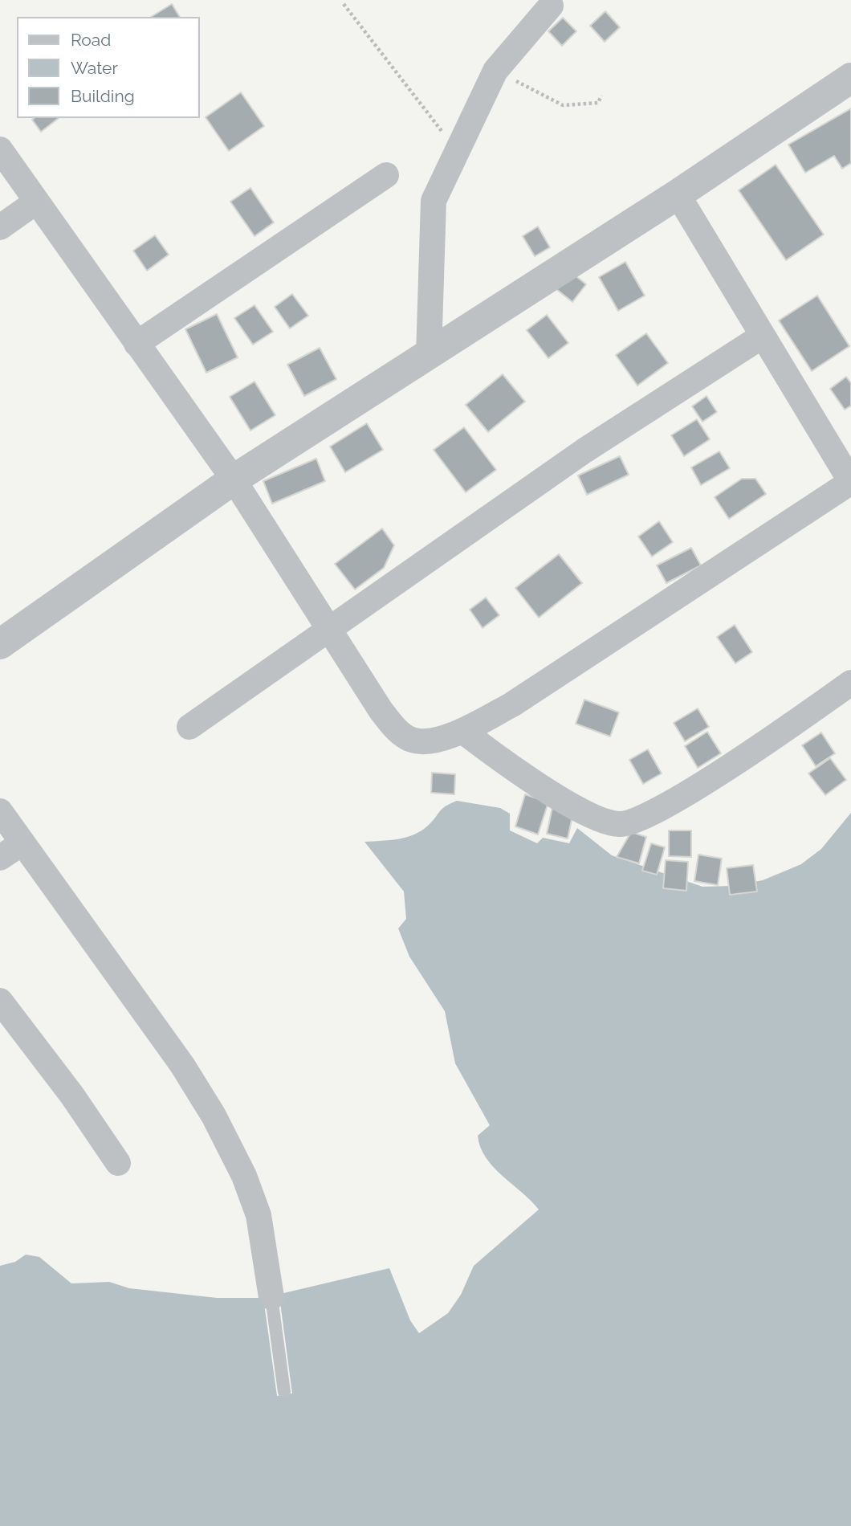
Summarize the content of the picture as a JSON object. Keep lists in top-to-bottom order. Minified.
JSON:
{"legend":["Road","Water","Building"]}
